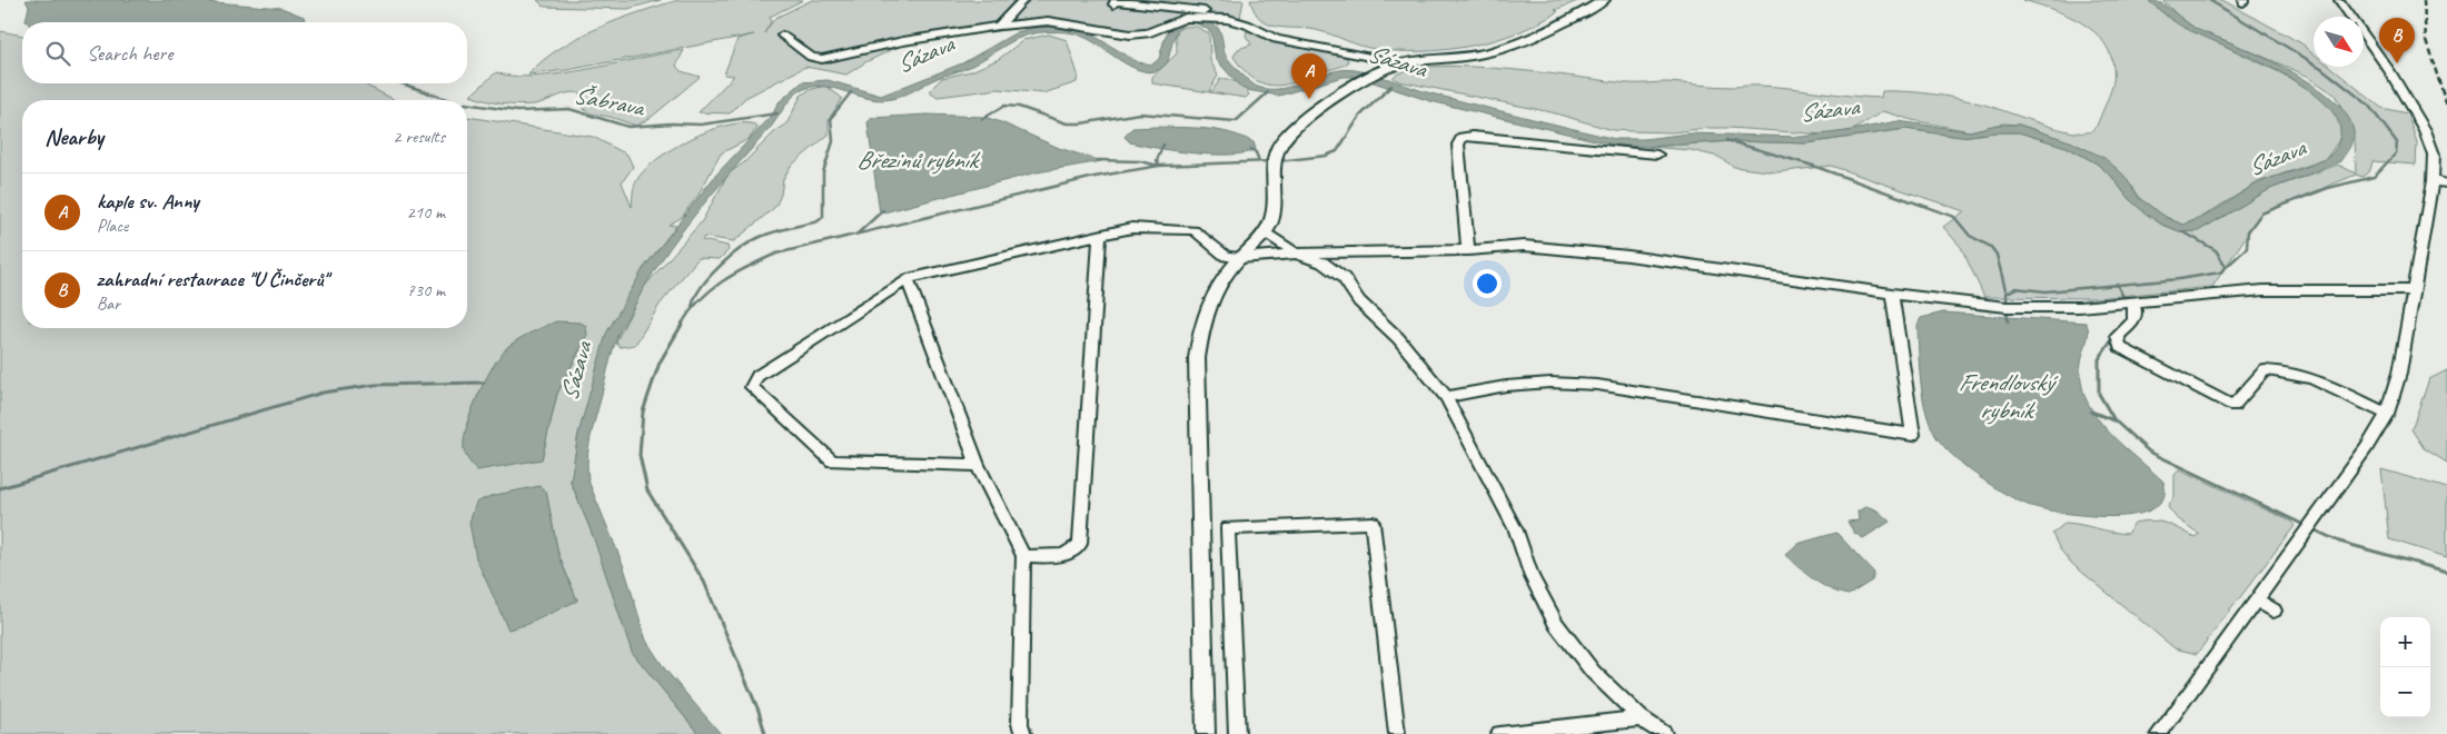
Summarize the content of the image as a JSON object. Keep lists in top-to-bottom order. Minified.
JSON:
{"water":["Sázava","Šabrava","Březinů rybník","Frendlovský rybník"],"north":"bottom right","page":{"pins":["B","A"],"search":"Search here","heading":["Nearby","2 results"],"list":[{"mark":"A","name":"kaple sv. Anny","note":"Place","value":"210 m"},{"mark":"B","name":"zahradní restaurace \"U Činčerů\"","note":"Bar","value":"730 m"}],"map_buttons":["+","−"]}}
